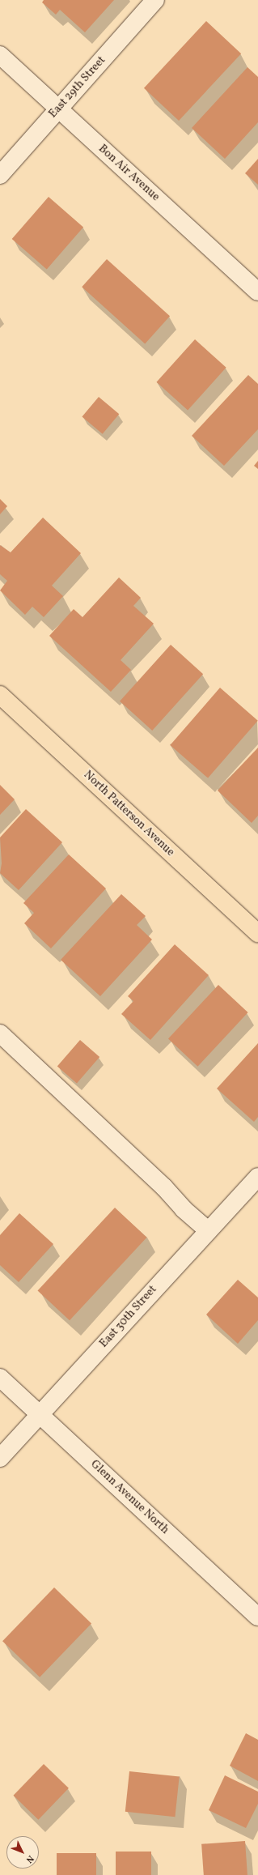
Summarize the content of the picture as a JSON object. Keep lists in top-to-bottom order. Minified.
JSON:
{"streets":{"main road":["North Patterson Avenue"],"street":["East 29th Street","Bon Air Avenue","East 30th Street","Glenn Avenue North"]},"crossings":[["East 29th Street","Bon Air Avenue"],["East 30th Street","Glenn Avenue North"]],"north":"bottom right"}
